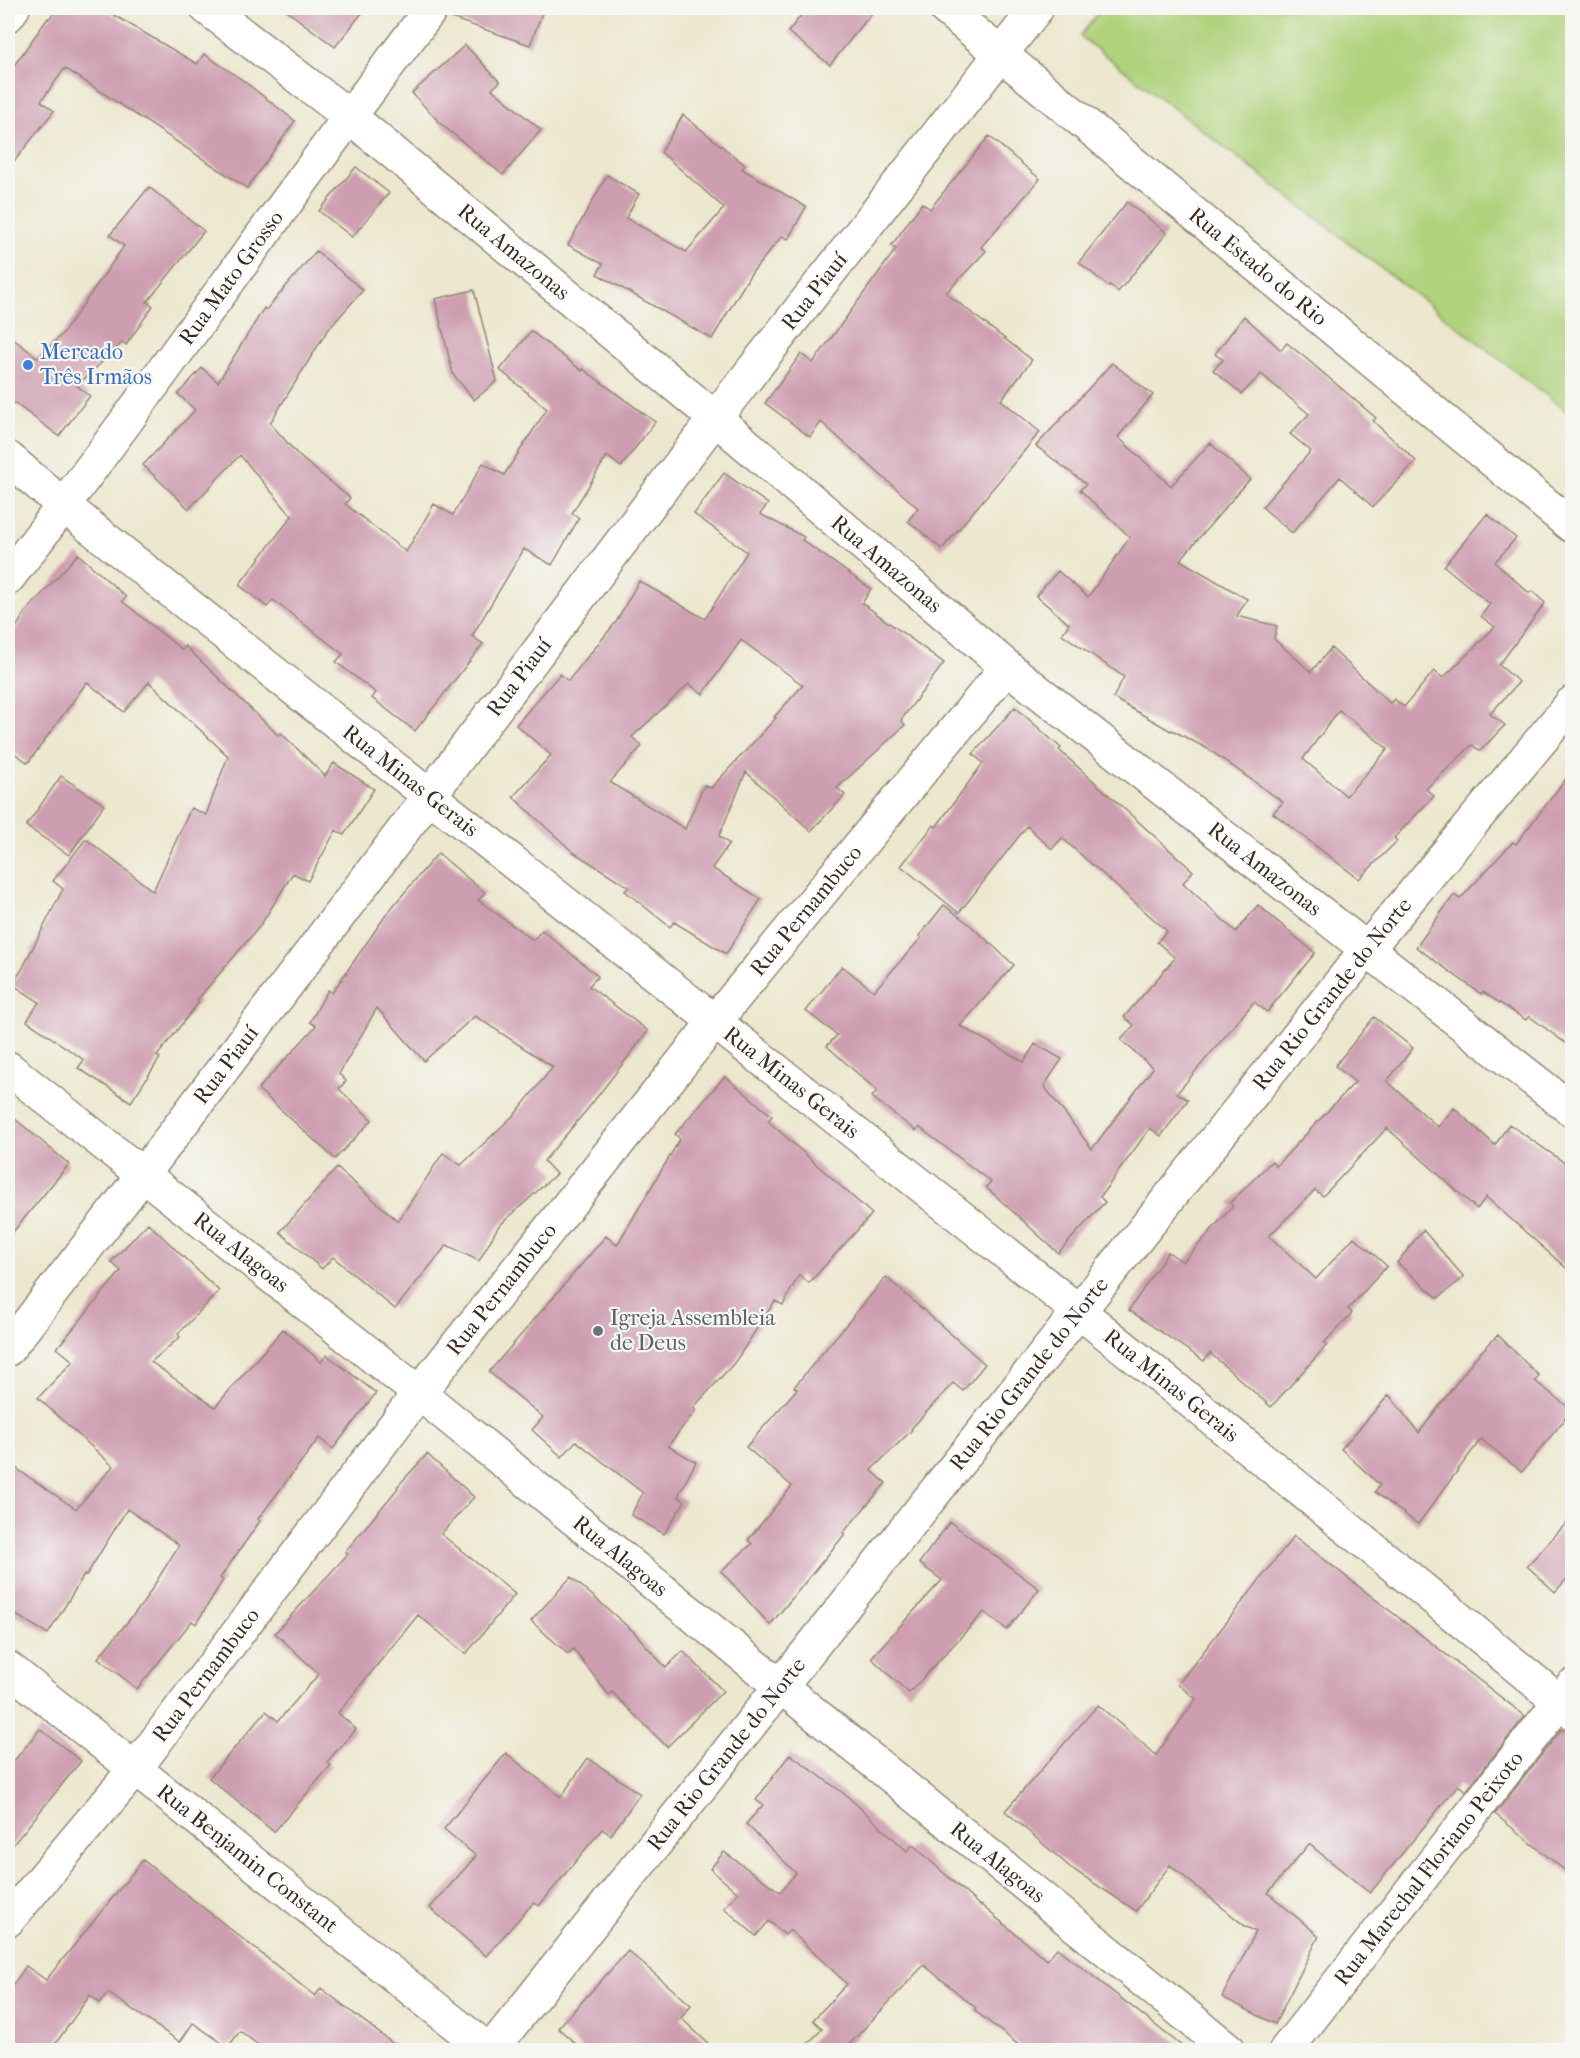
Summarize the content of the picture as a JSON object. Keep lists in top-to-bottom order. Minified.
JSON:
{"streets":{"street":["Rua Amazonas","Rua Estado do Rio","Rua Mato Grosso","Rua Piauí","Rua Minas Gerais","Rua Pernambuco","Rua Rio Grande do Norte","Rua Alagoas","Rua Benjamin Constant","Rua Marechal Floriano Peixoto"]},"crossings":[["Rua Amazonas","Rua Mato Grosso"],["Rua Amazonas","Rua Piauí"],["Rua Amazonas","Rua Pernambuco"],["Rua Amazonas","Rua Rio Grande do Norte"],["Rua Estado do Rio","Rua Piauí"],["Rua Mato Grosso","Rua Minas Gerais"],["Rua Piauí","Rua Minas Gerais"],["Rua Piauí","Rua Alagoas"],["Rua Minas Gerais","Rua Pernambuco"],["Rua Minas Gerais","Rua Rio Grande do Norte"],["Rua Minas Gerais","Rua Marechal Floriano Peixoto"],["Rua Pernambuco","Rua Alagoas"],["Rua Pernambuco","Rua Benjamin Constant"],["Rua Rio Grande do Norte","Rua Alagoas"],["Rua Rio Grande do Norte","Rua Benjamin Constant"]],"places":["Mercado Três Irmãos","Igreja Assembleia de Deus"]}
